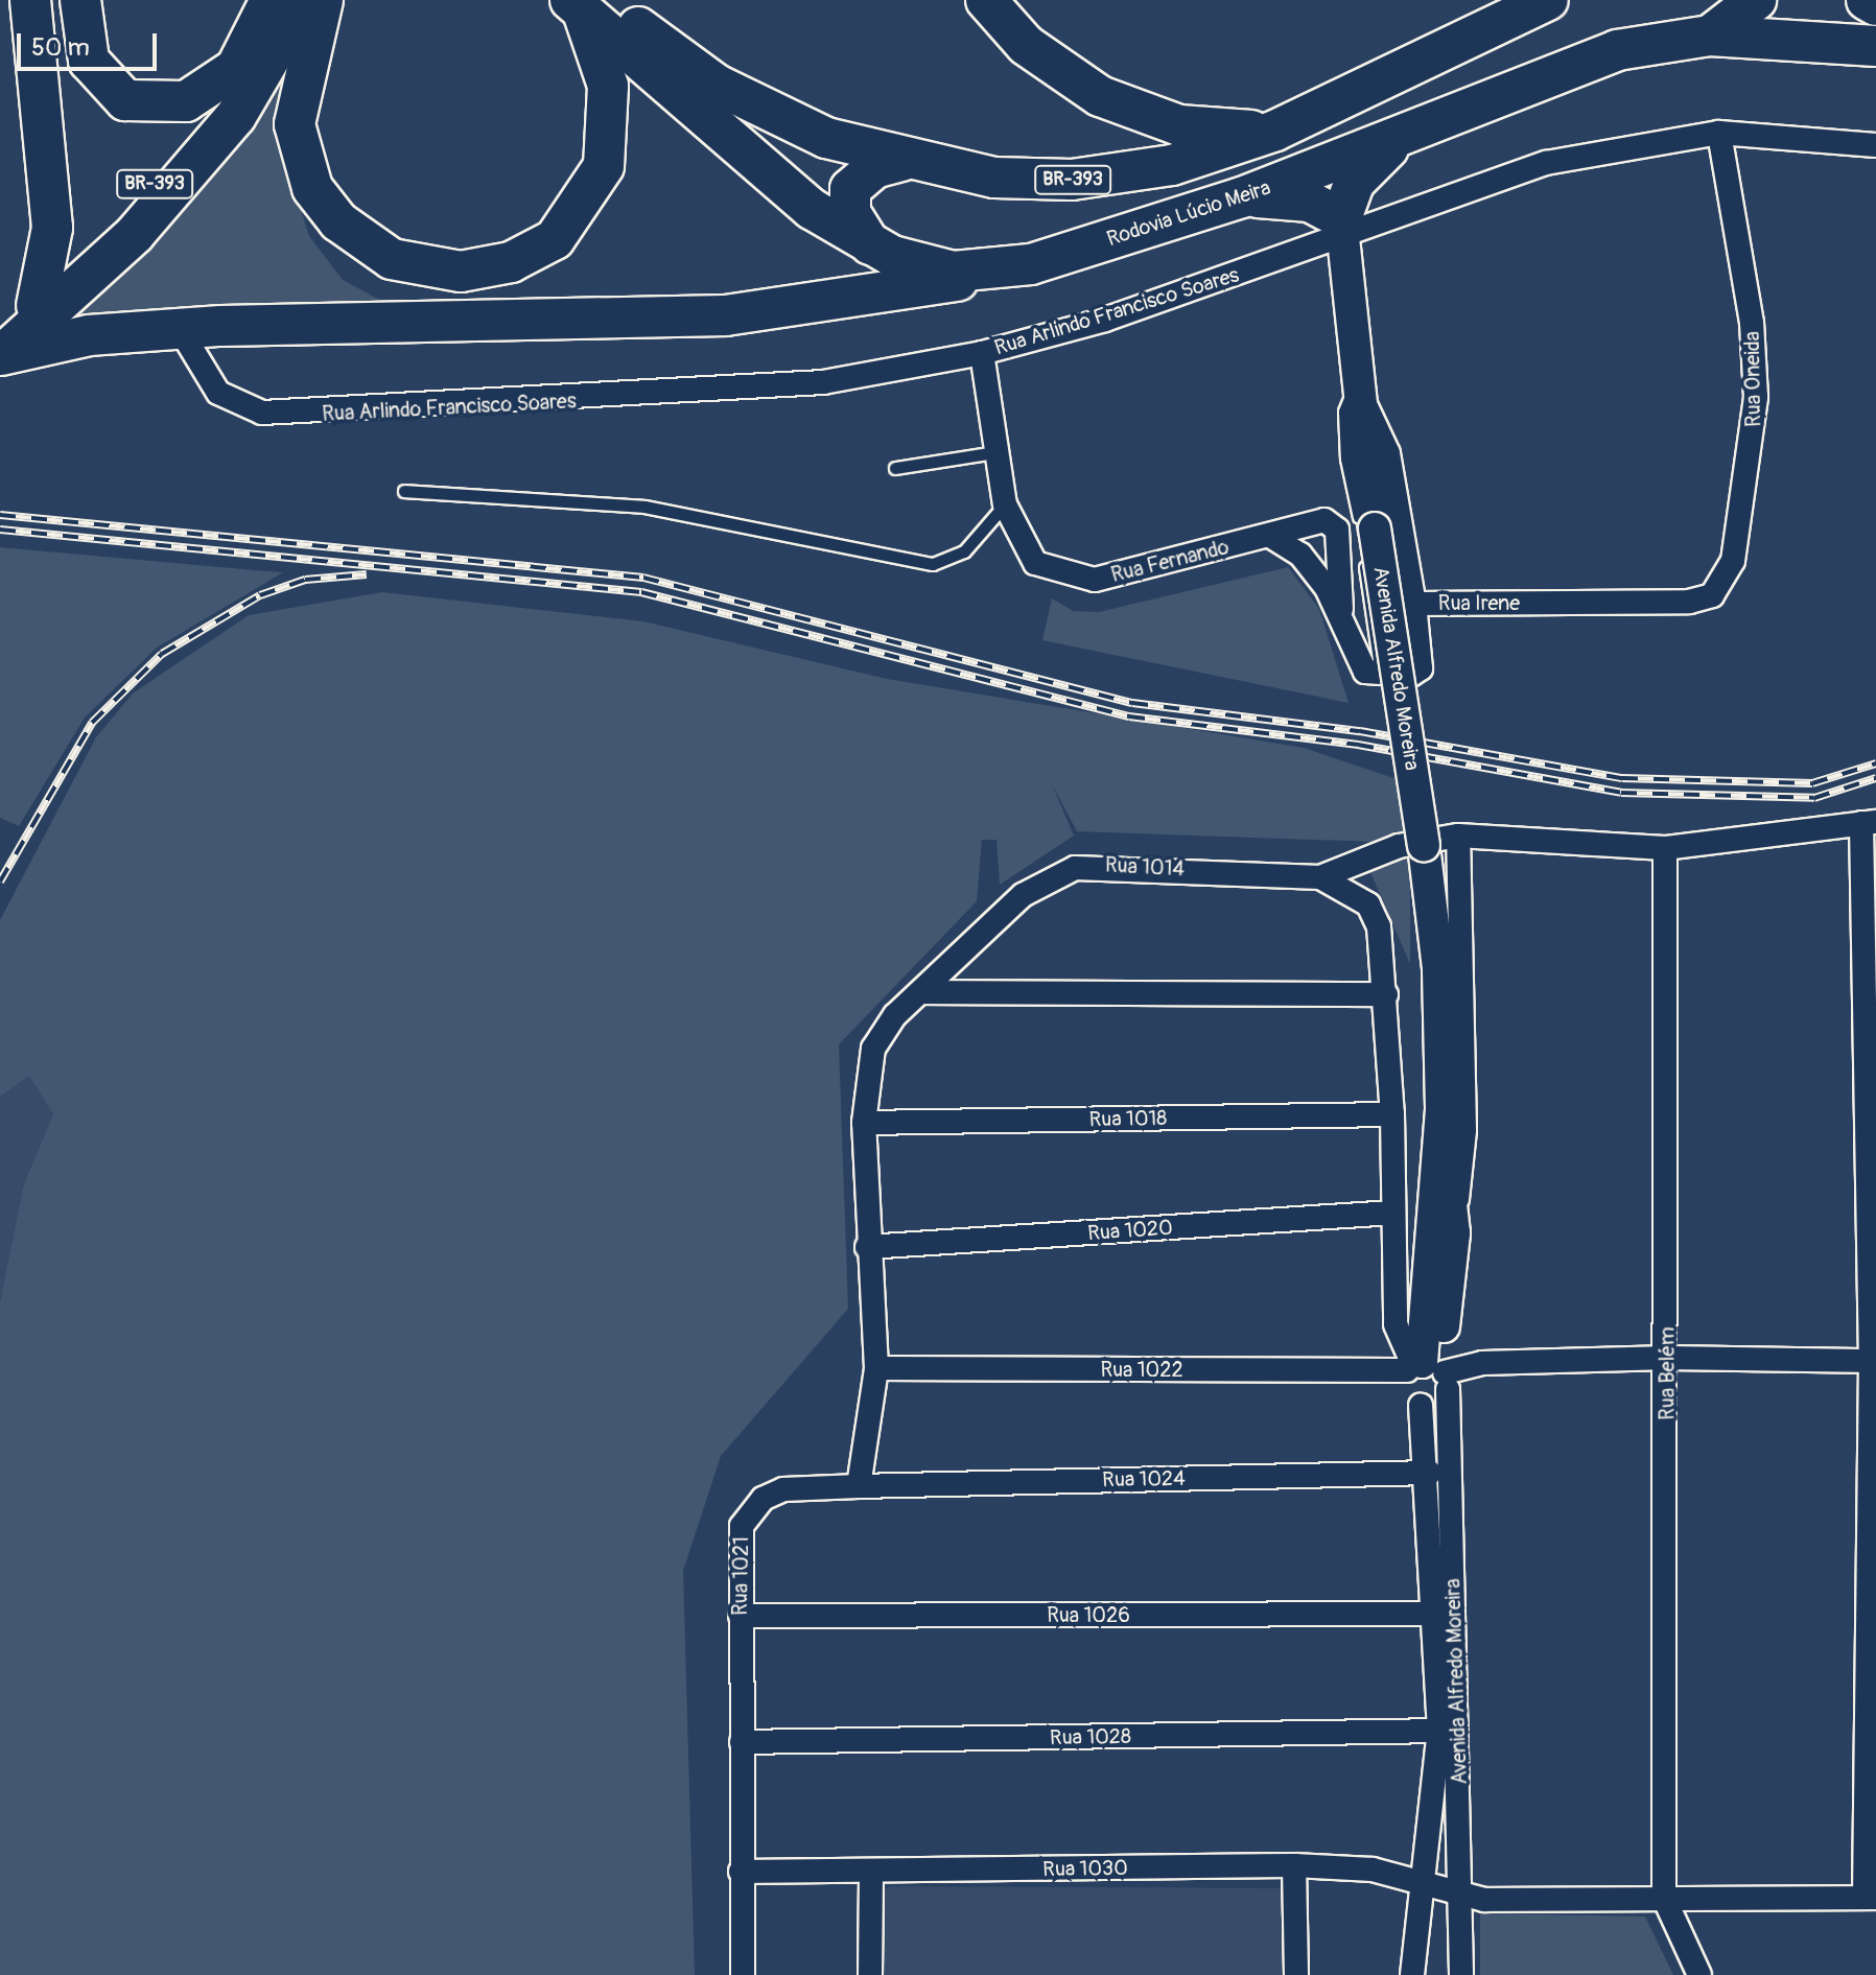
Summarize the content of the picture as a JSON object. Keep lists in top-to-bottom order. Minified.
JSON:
{"streets":{"highway":["BR-393","Rodovia Lúcio Meira"],"street":["Rua Arlindo Francisco Soares","Rua Oneida","Rua Fernando","Rua Irene","Avenida Alfredo Moreira","Rua 1014","Rua 1018","Rua 1020","Rua 1022","Rua Belém","Rua 1024","Rua 1021","Rua 1026","Rua 1028","Rua 1030"]},"crossings":[["BR-393","Rodovia Lúcio Meira"],["Rua Arlindo Francisco Soares","Rua Oneida"],["Rua Arlindo Francisco Soares","Rua Fernando"],["Rua Arlindo Francisco Soares","Avenida Alfredo Moreira"],["Rua Oneida","Rua Irene"],["Avenida Alfredo Moreira","Rua 1014"],["Avenida Alfredo Moreira","Rua 1018"],["Avenida Alfredo Moreira","Rua 1020"],["Avenida Alfredo Moreira","Rua 1022"],["Avenida Alfredo Moreira","Rua 1024"],["Avenida Alfredo Moreira","Rua 1026"],["Avenida Alfredo Moreira","Rua 1028"],["Avenida Alfredo Moreira","Rua 1030"],["Rua 1014","Rua 1018"],["Rua 1014","Rua Belém"],["Rua Belém","Rua 1030"],["Rua 1024","Rua 1021"],["Rua 1021","Rua 1026"],["Rua 1021","Rua 1028"],["Rua 1021","Rua 1030"]],"scale_bar":"50 m"}
